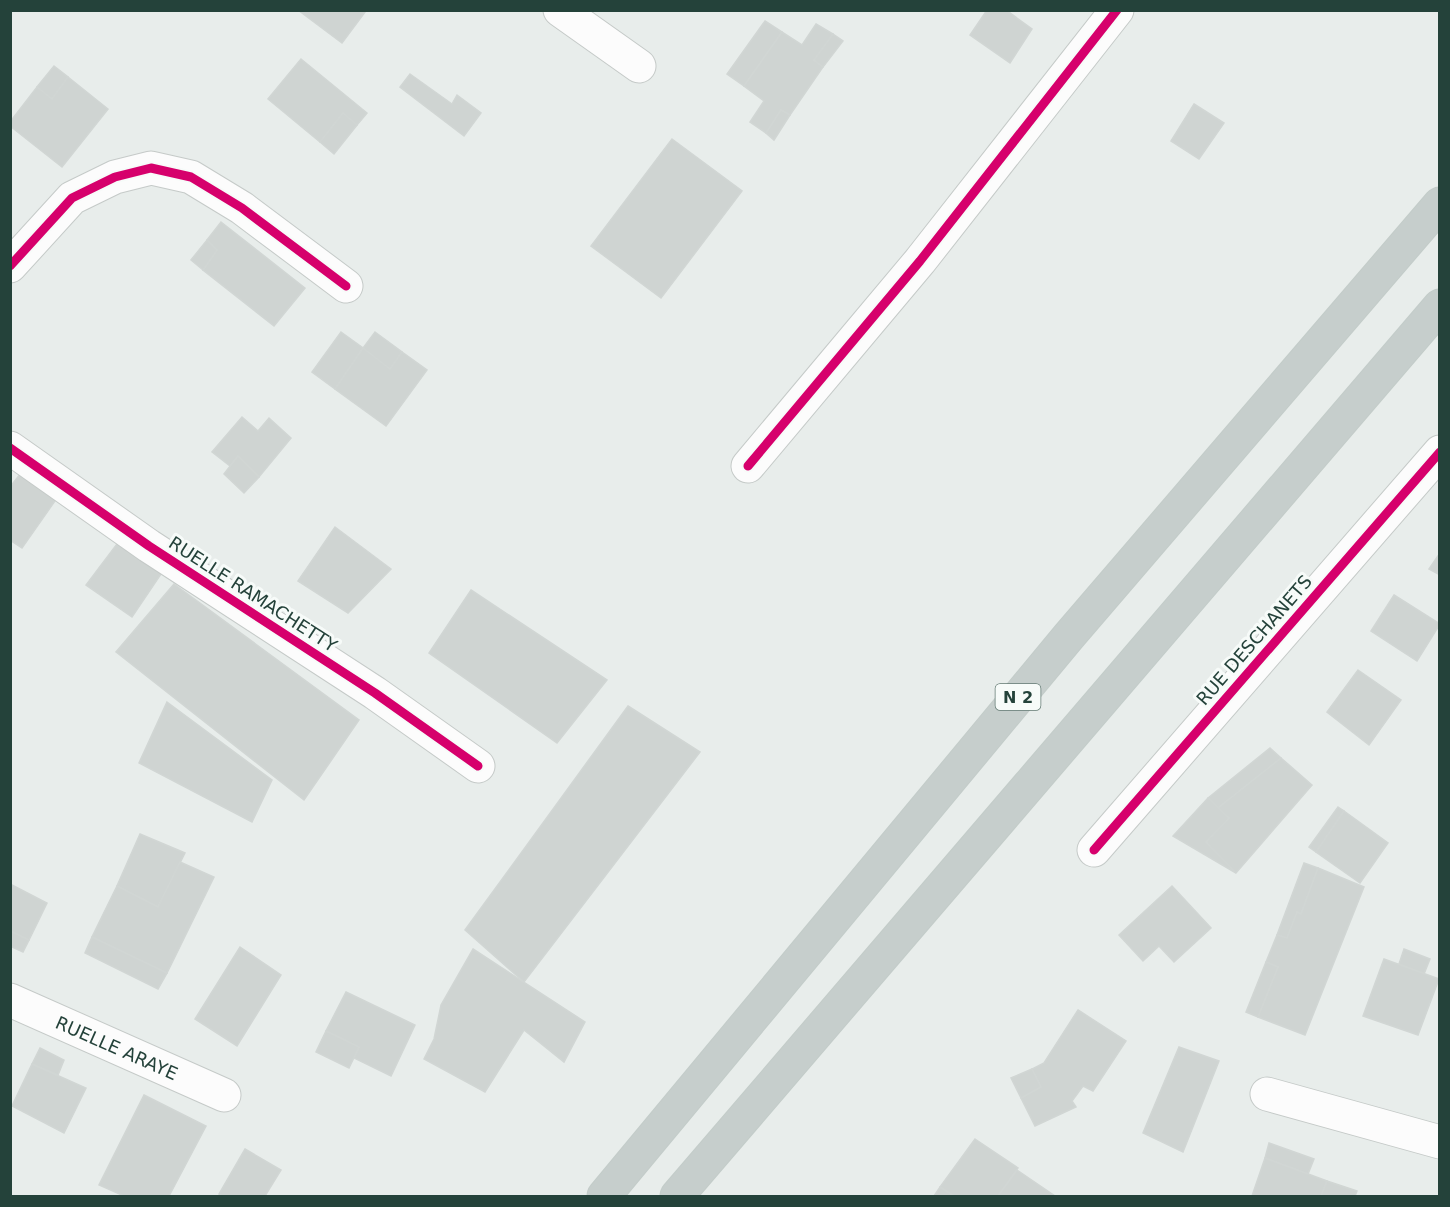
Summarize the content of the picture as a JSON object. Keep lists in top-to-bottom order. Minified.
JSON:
{"streets":{"highway":["N 2"],"street":["RUELLE RAMACHETTY","RUE DESCHANETS","RUELLE ARAYE"]}}
